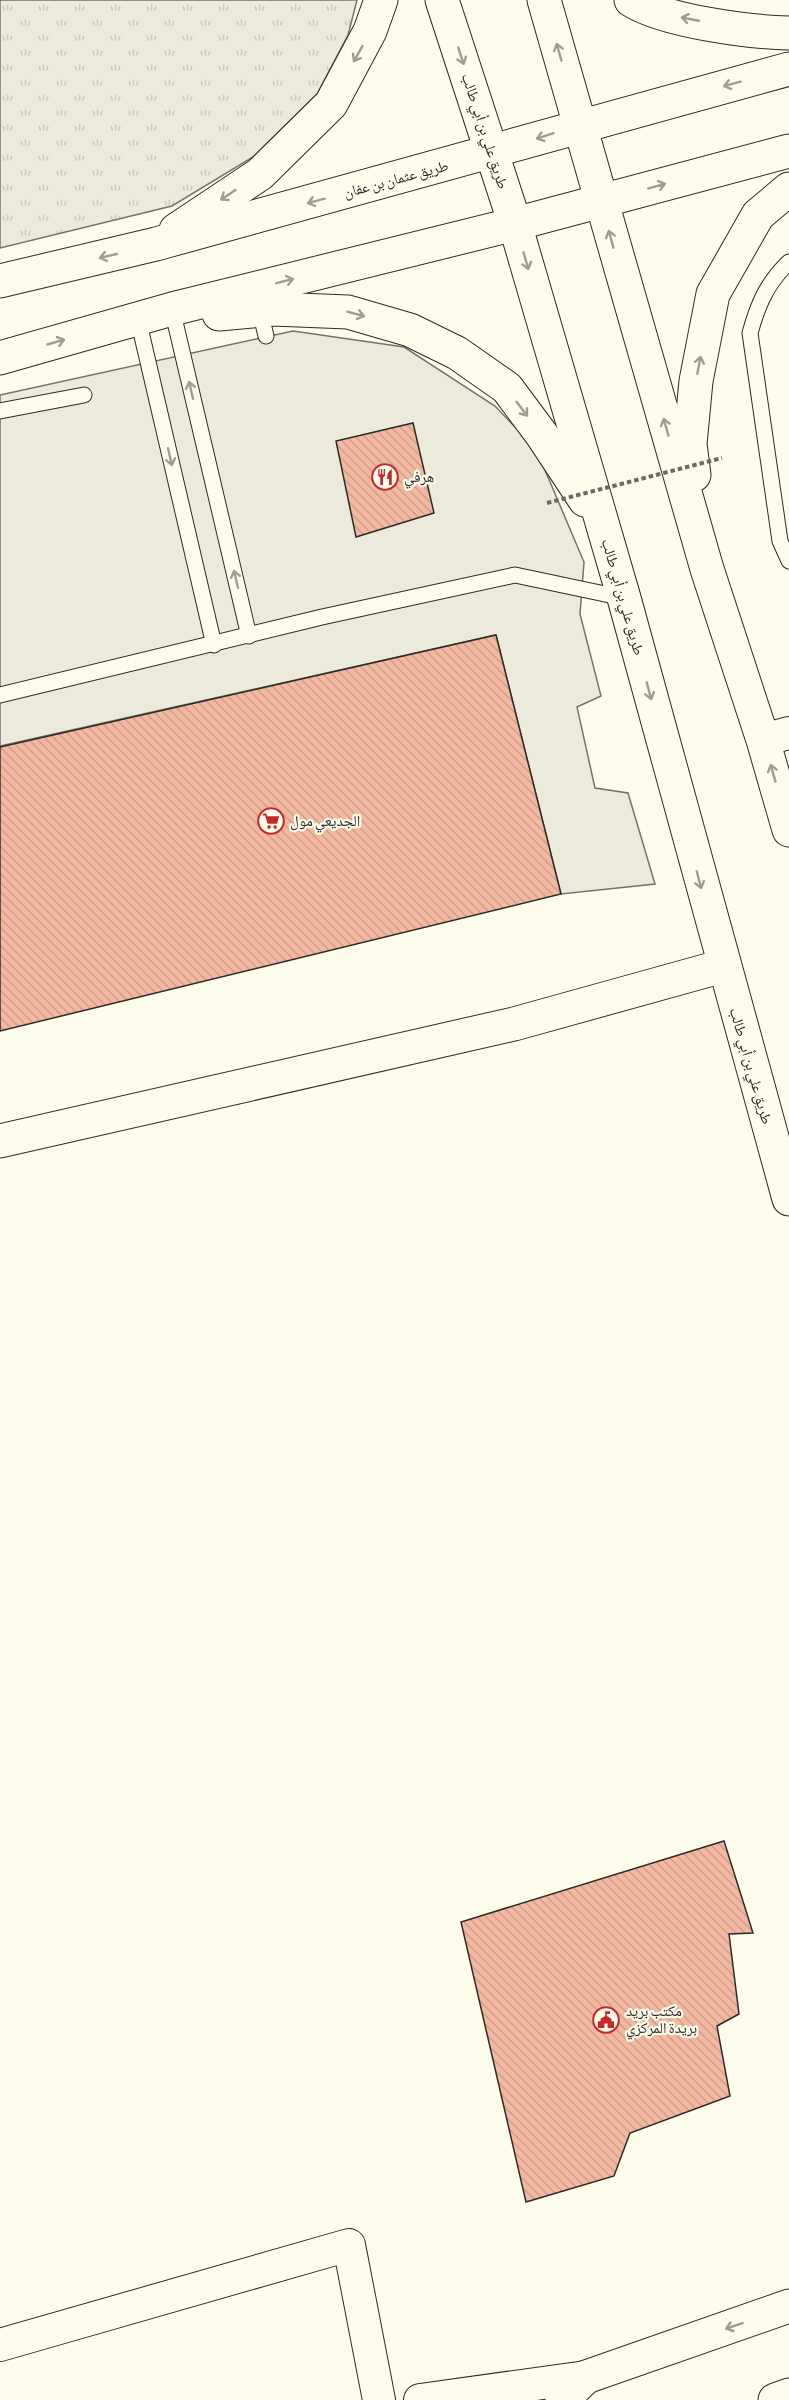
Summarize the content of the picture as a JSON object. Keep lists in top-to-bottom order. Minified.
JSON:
{"streets":{"main road":["طريق علي بن أبي طالب","طريق عثمان بن عفان"]},"crossings":[["طريق علي بن أبي طالب","طريق عثمان بن عفان"]],"places":{"restaurant":["هرفي"],"supermarket":["الجديعي مول"],"public building":["مكتب بريد بريدة المركزي"]}}
